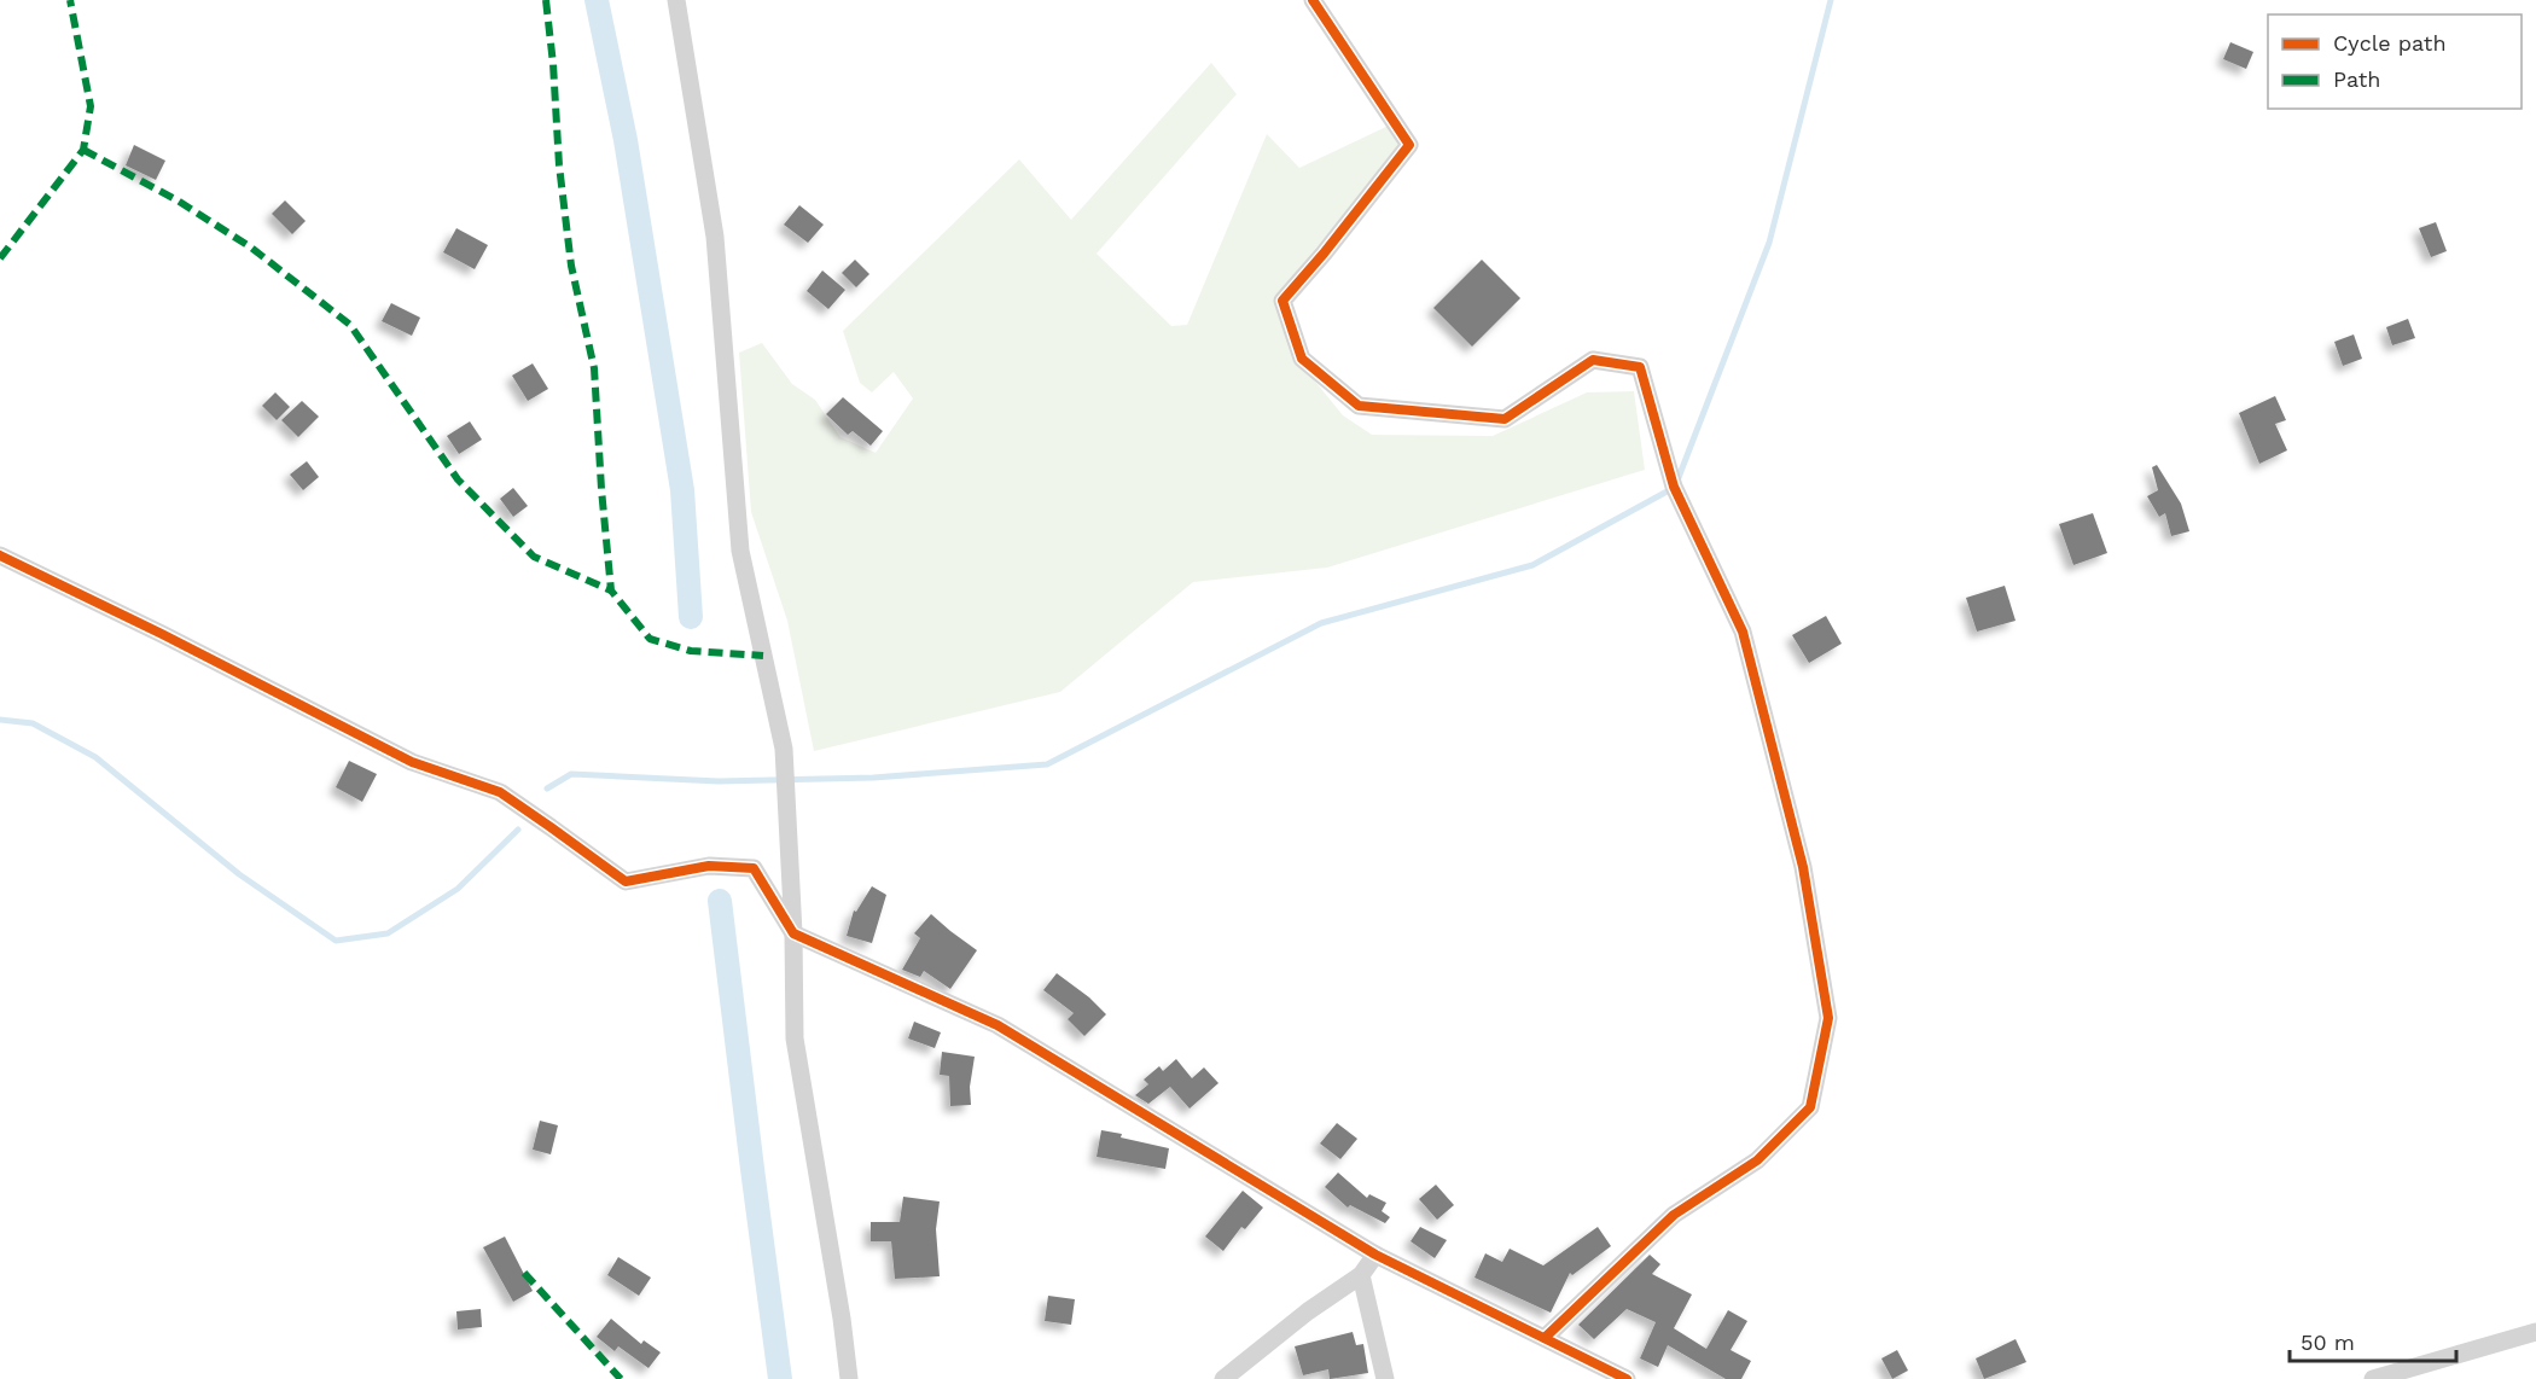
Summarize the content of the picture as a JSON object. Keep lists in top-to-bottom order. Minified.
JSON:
{"legend":["Cycle path","Path"],"scale_bar":"50 m"}
